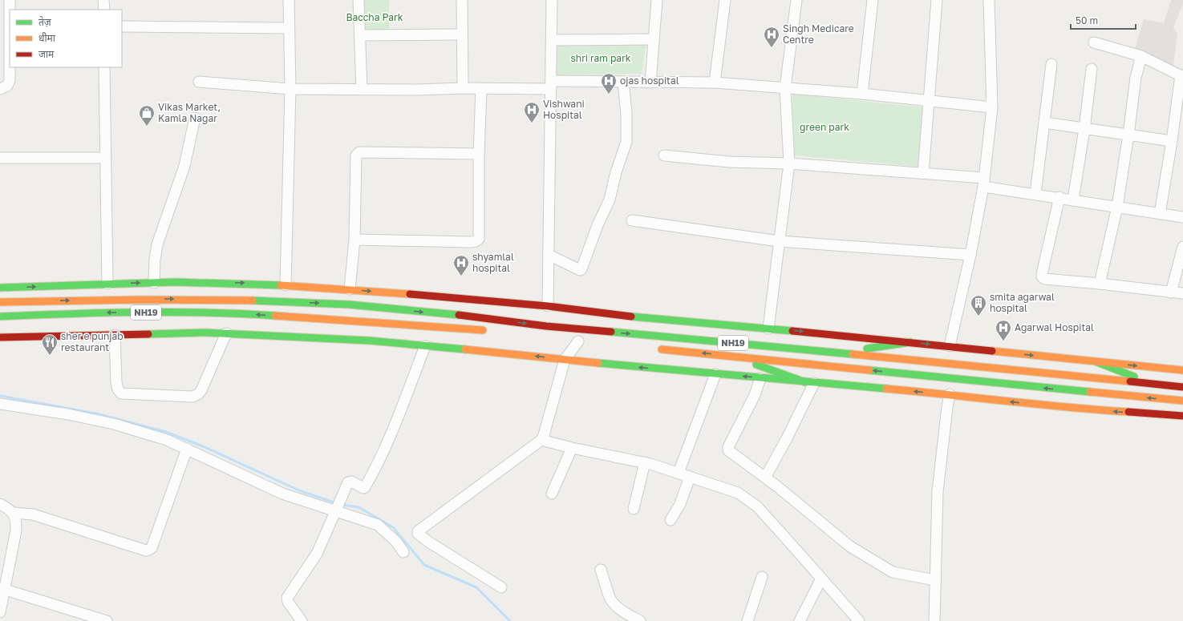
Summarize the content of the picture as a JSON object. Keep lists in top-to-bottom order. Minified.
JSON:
{"streets":{"main road":["NH19"]},"parks":["Baccha Park","shri ram park","green park"],"places":{"hospital":["Singh Medicare Centre","ojas hospital","Vishwani Hospital","shyamlal hospital","Agarwal Hospital"],"shop":["Vikas Market, Kamla Nagar"],"building":["smita agarwal hospital"],"restaurant":["sher e punjab restaurant"]},"legend":["तेज़","धीमा","जाम"],"scale_bar":"50 m"}
